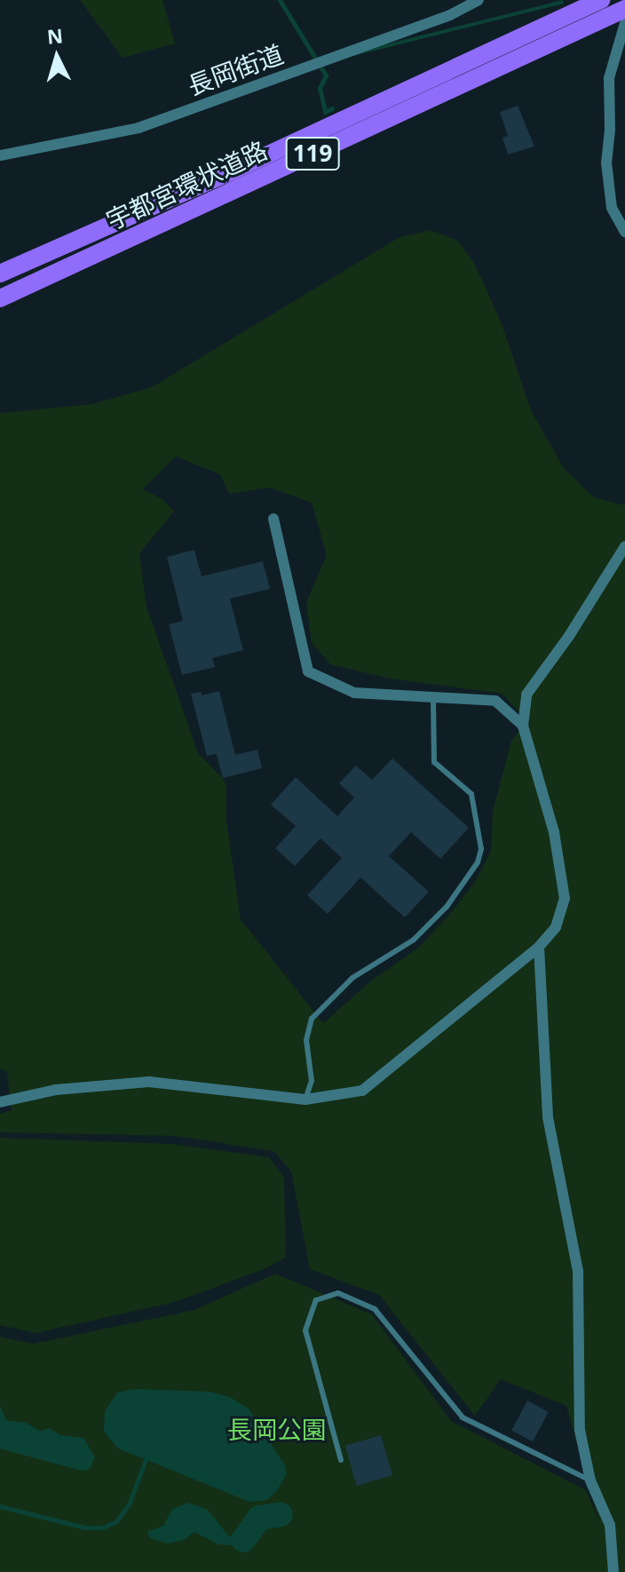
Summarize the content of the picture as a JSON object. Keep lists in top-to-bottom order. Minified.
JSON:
{"streets":{"highway":["119","宇都宮環状道路"],"street":["長岡街道"]},"parks":["長岡公園"],"north":"top"}
